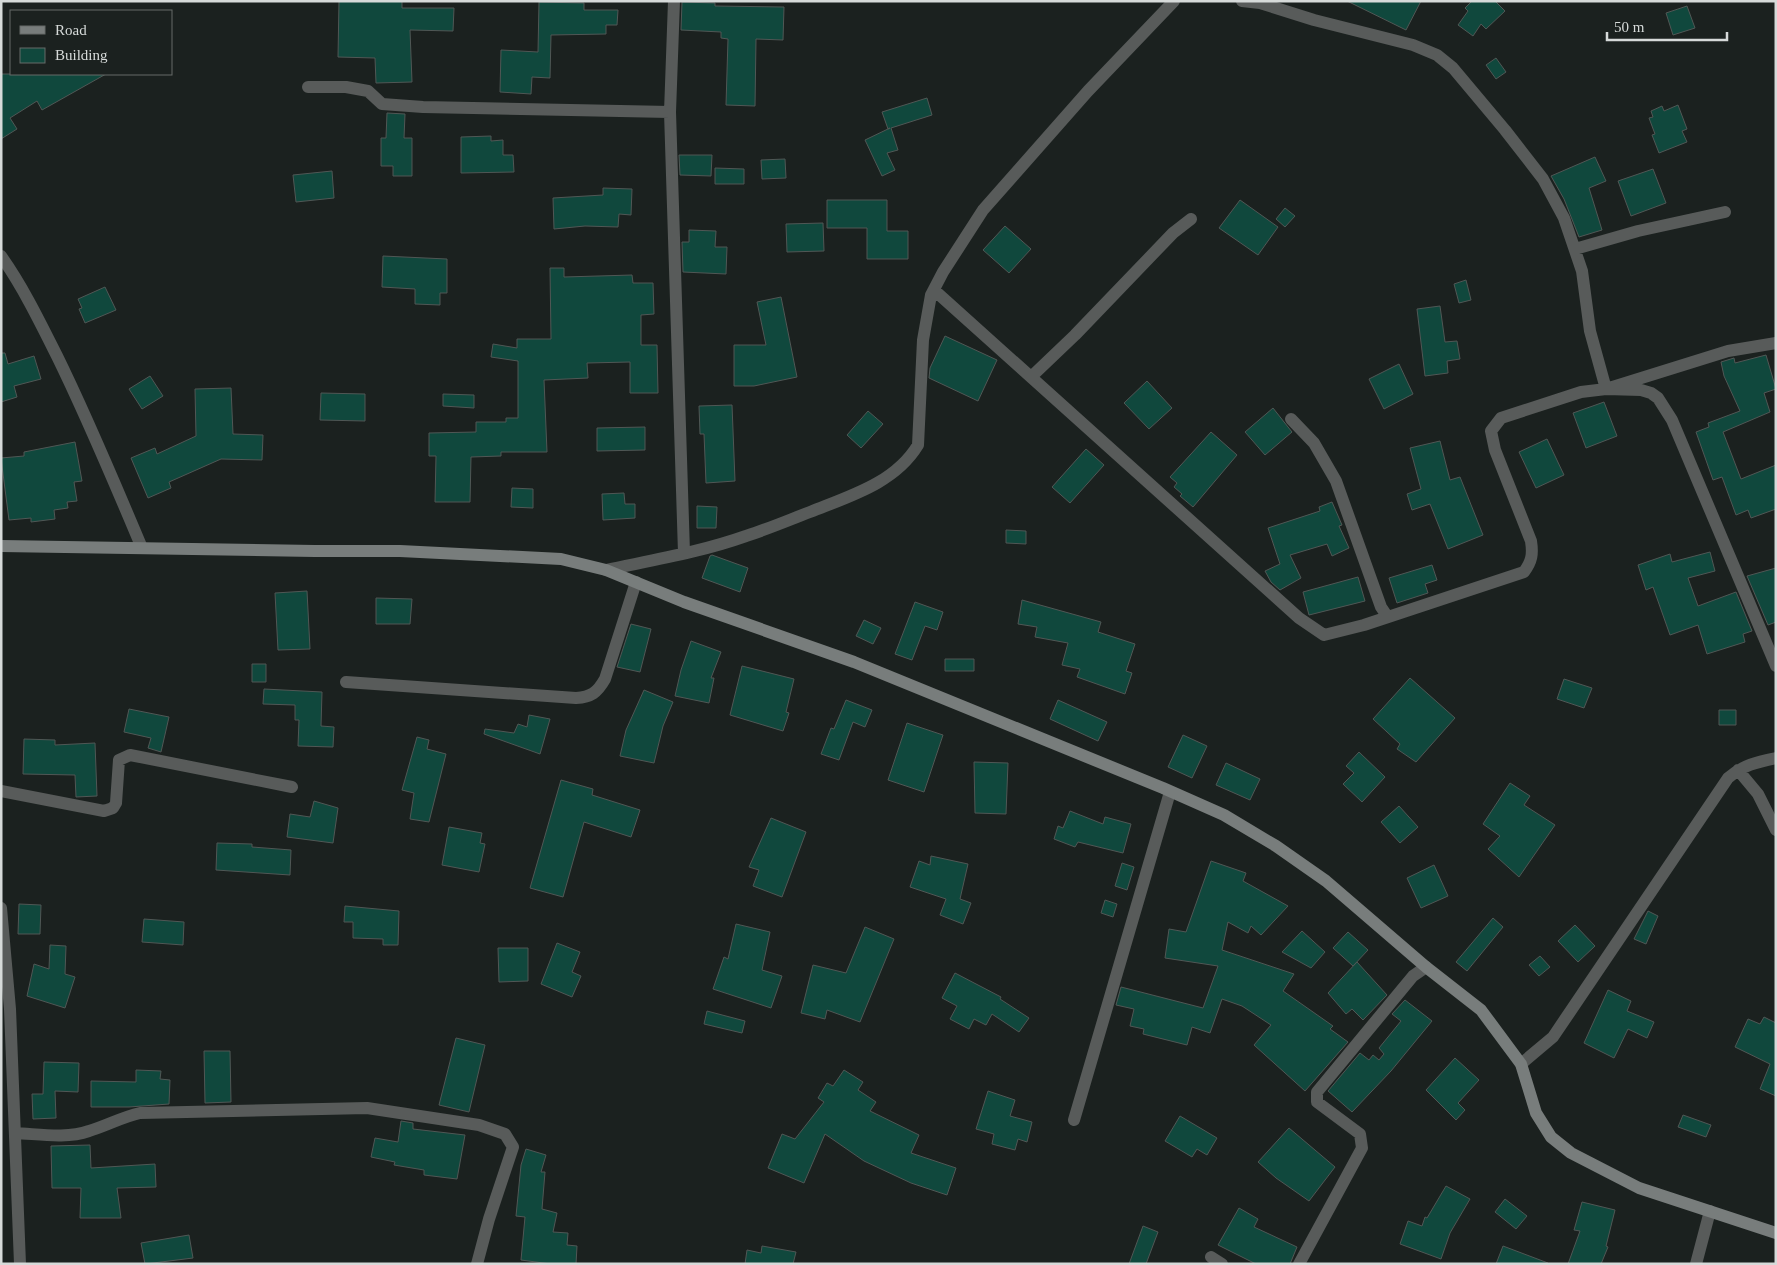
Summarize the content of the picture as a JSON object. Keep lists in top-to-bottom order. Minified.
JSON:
{"legend":["Road","Building"],"scale_bar":"50 m"}
